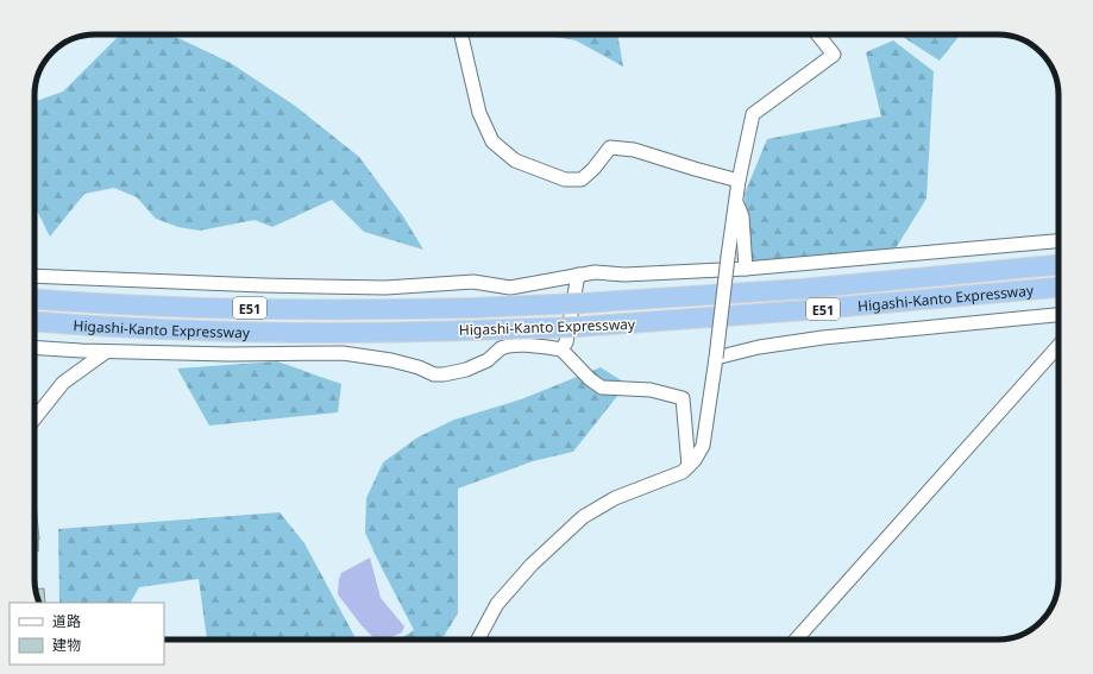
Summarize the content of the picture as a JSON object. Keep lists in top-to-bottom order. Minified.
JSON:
{"streets":{"highway":["Higashi-Kanto Expressway","E51"]},"legend":["道路","建物"]}
